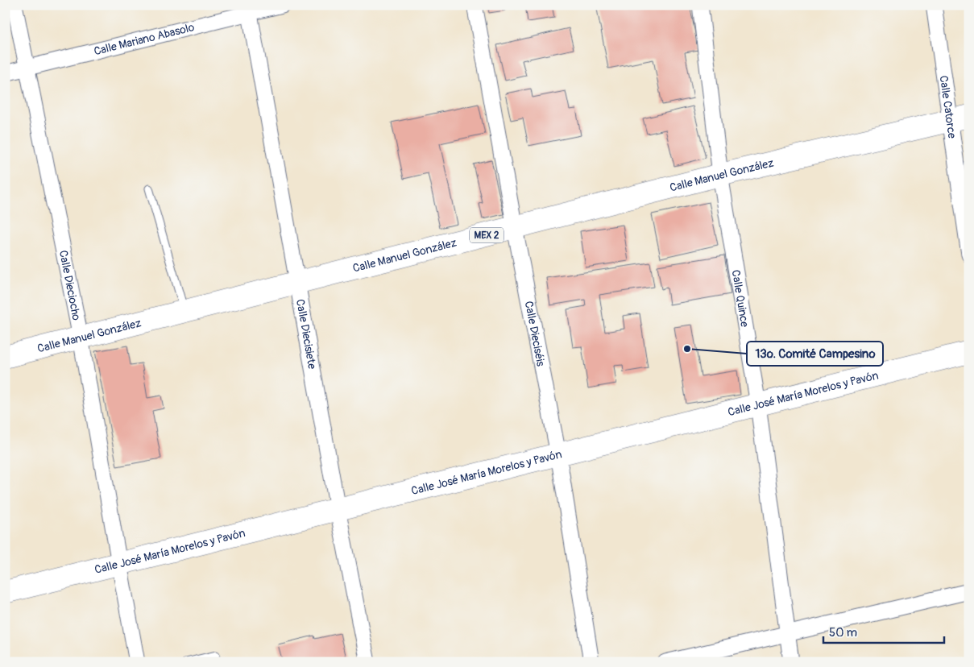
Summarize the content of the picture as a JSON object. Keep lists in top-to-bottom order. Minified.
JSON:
{"streets":{"main road":["Calle Manuel González","MEX 2","Calle José María Morelos y Pavón"],"street":["Calle Mariano Abasolo","Calle Catorce","Calle Dieciocho","Calle Quince","Calle Diecisiete","Calle Dieciséis"]},"crossings":[["Calle Mariano Abasolo","Calle Dieciocho"],["Calle Mariano Abasolo","Calle Diecisiete"],["Calle Catorce","Calle Manuel González"],["Calle Manuel González","Calle Dieciocho"],["Calle Manuel González","Calle Quince"],["Calle Manuel González","Calle Diecisiete"],["Calle Manuel González","Calle Dieciséis"],["Calle Dieciocho","Calle José María Morelos y Pavón"],["Calle Quince","Calle José María Morelos y Pavón"],["Calle Diecisiete","Calle José María Morelos y Pavón"],["Calle Dieciséis","Calle José María Morelos y Pavón"]],"places":["13o. Comité Campesino"],"scale_bar":"50 m"}
